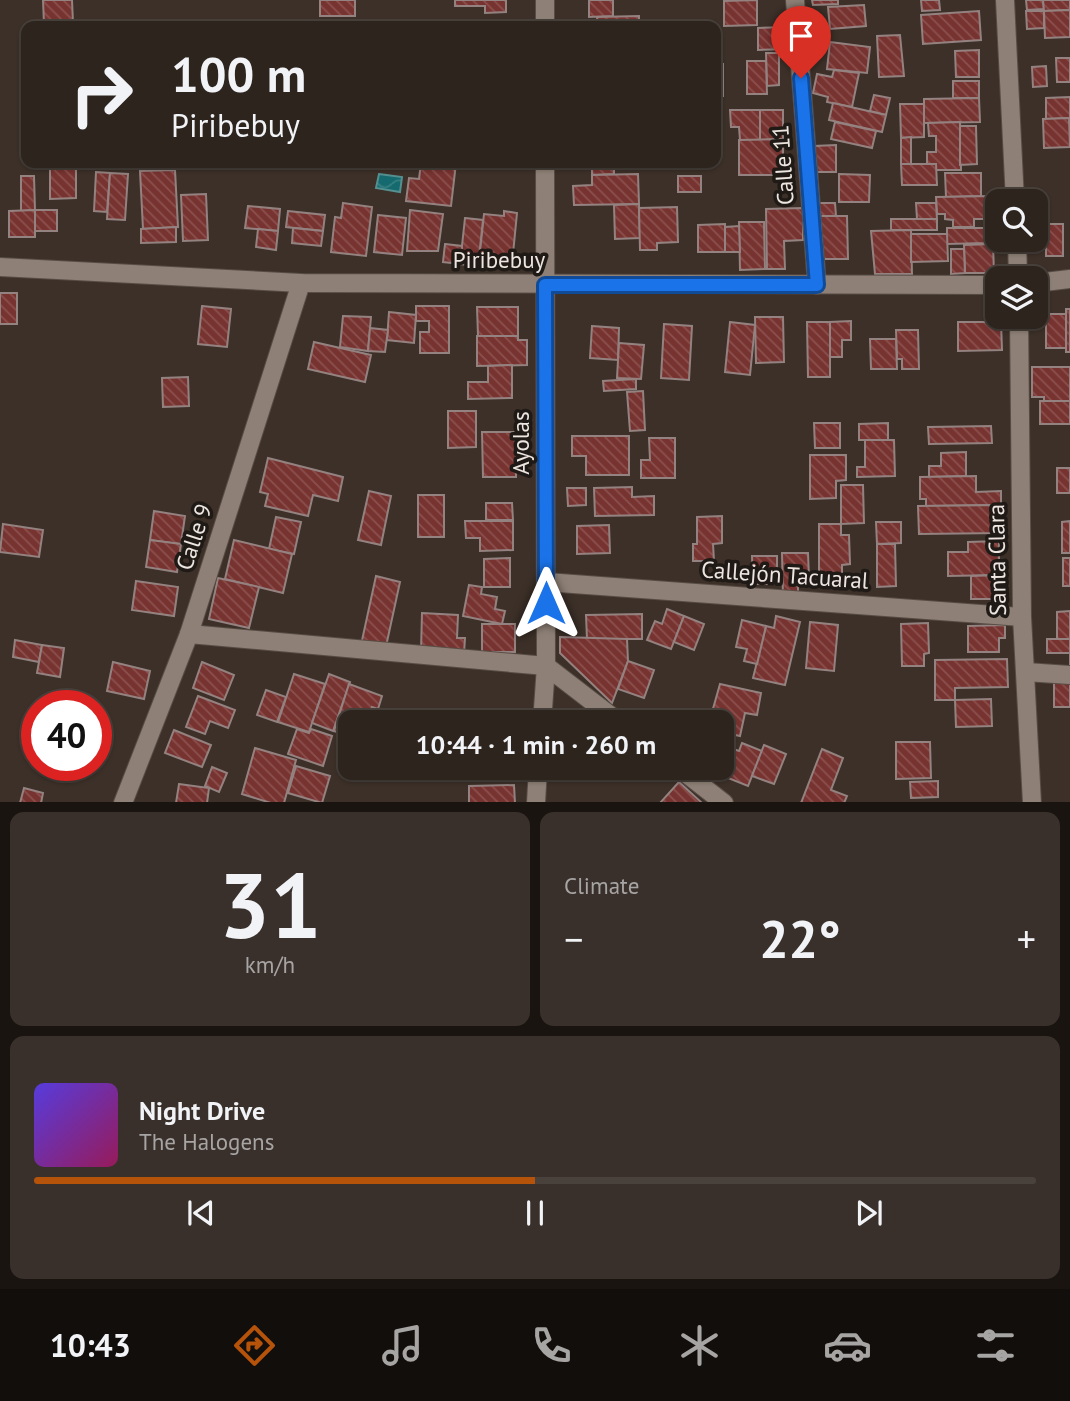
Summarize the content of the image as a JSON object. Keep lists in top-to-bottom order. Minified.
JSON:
{"streets":{"street":["Calle 11","Piribebuy","Ayolas","Calle 9","Santa Clara","Callejón Tacuaral"]},"crossings":[["Calle 11","Piribebuy"],["Piribebuy","Ayolas"],["Piribebuy","Calle 9"],["Ayolas","Callejón Tacuaral"],["Santa Clara","Callejón Tacuaral"]],"page":{"turn":["100 m","Piribebuy"],"limit":"40","trip":"10:44 · 1 min · 260 m","tile":[["31","km/h"],"Climate"],"heat":["−","22°","+"],"song":["Night Drive","The Halogens"],"tabs":"10:43"}}
